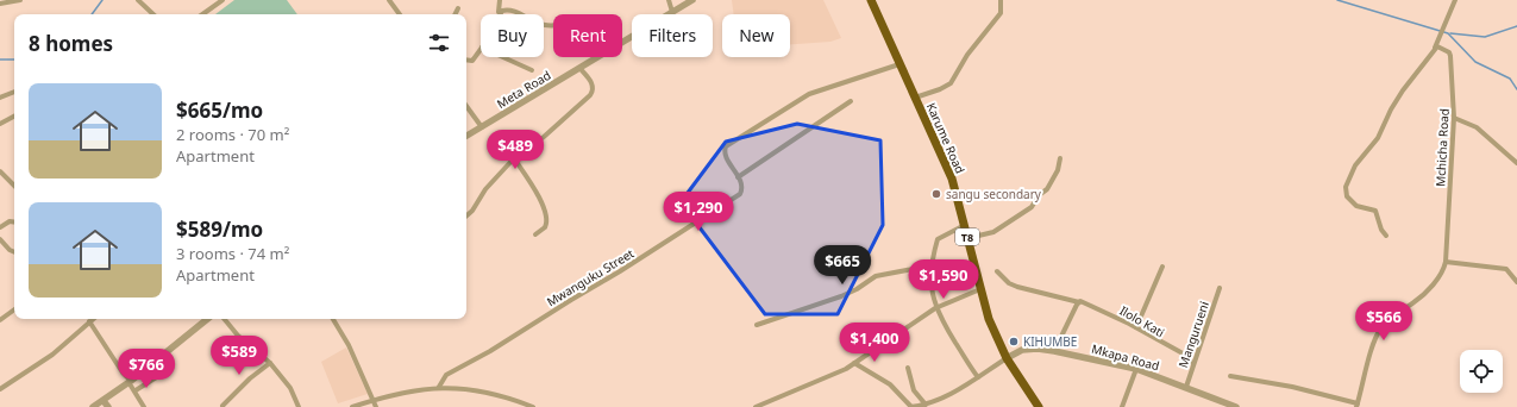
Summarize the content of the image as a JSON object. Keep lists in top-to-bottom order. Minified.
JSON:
{"streets":{"highway":["Karume Road","T8"],"street":["Meta Road","Mchicha Road","Mwanguku Street","Ilolo Kati","Mangurueni","Mkapa Road"]},"crossings":[["Karume Road","T8"],["Karume Road","Mkapa Road"],["Ilolo Kati","Mangurueni"],["Mangurueni","Mkapa Road"]],"places":["sangu secondary","KIHUMBE"],"page":{"chip":["Buy","Rent","Filters","New"],"heading":"8 homes","list":[{"name":"$665/mo","note":"2 rooms · 70 m² · Apartment"},{"name":"$589/mo","note":"3 rooms · 74 m² · Apartment"}],"price":["$489","$1,290","$665","$1,590","$566","$1,400","$589","$766"]}}
